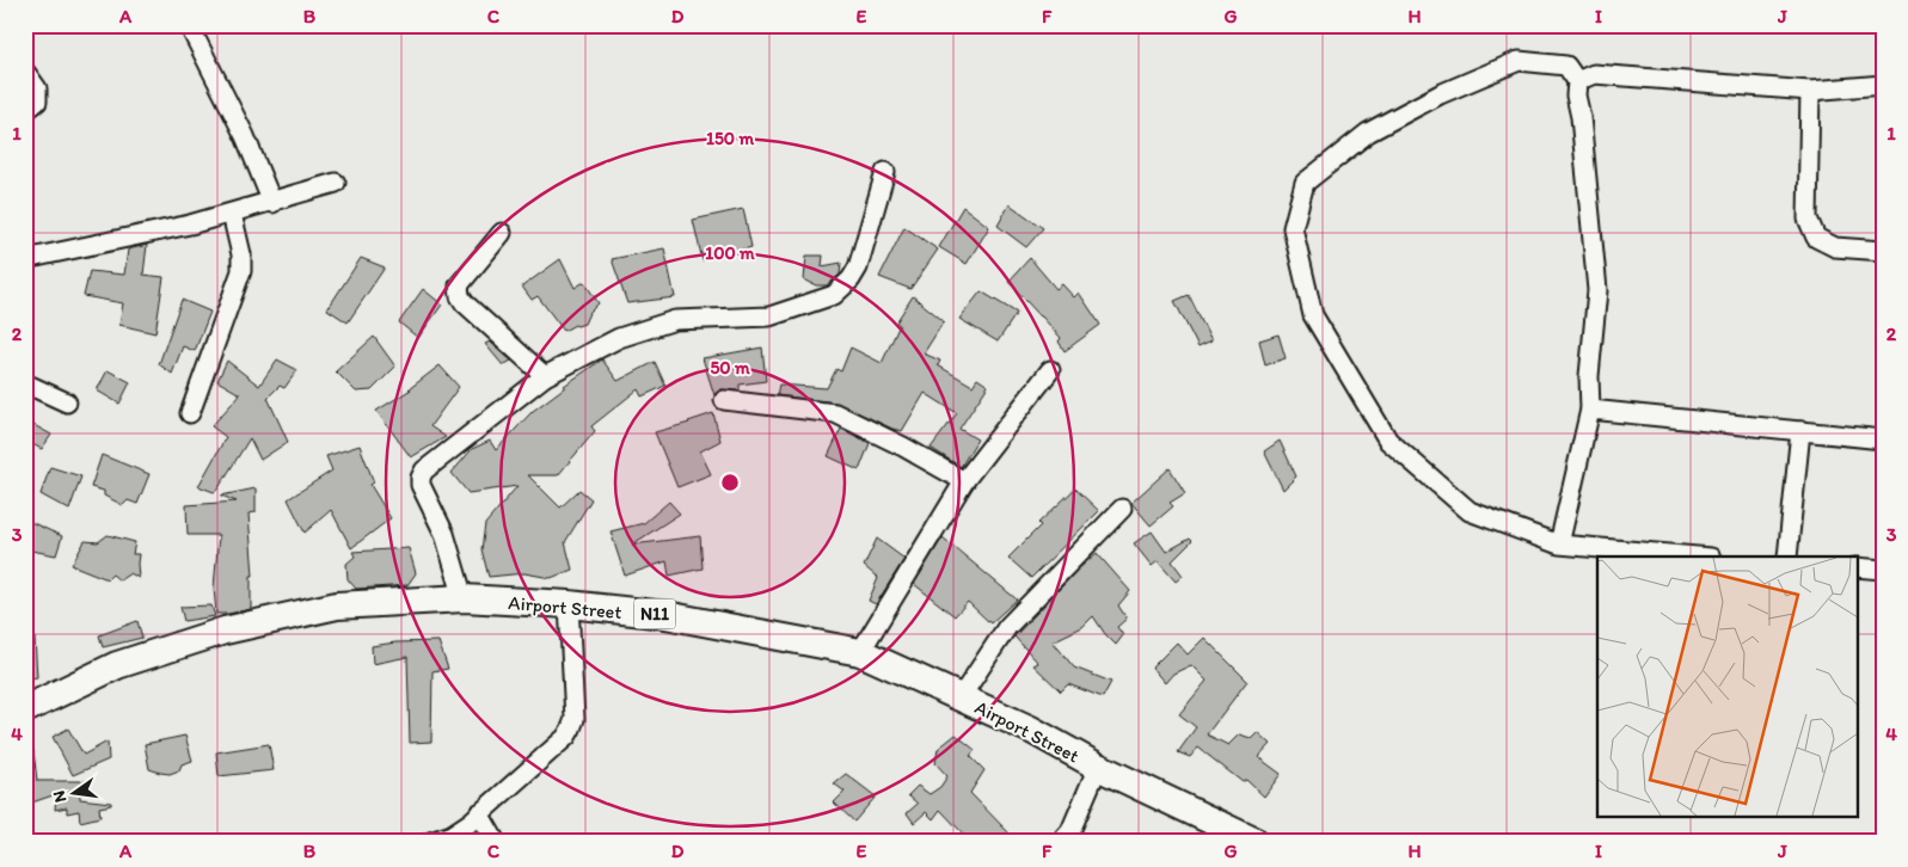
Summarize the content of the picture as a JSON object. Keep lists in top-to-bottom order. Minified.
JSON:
{"streets":{"highway":["Airport Street","N11"]},"north":"left","grid":{"columns":["A","B","C","D","E","F","G","H","I","J"],"rows":["1","2","3","4"]},"rings":["150 m","100 m","50 m"]}
